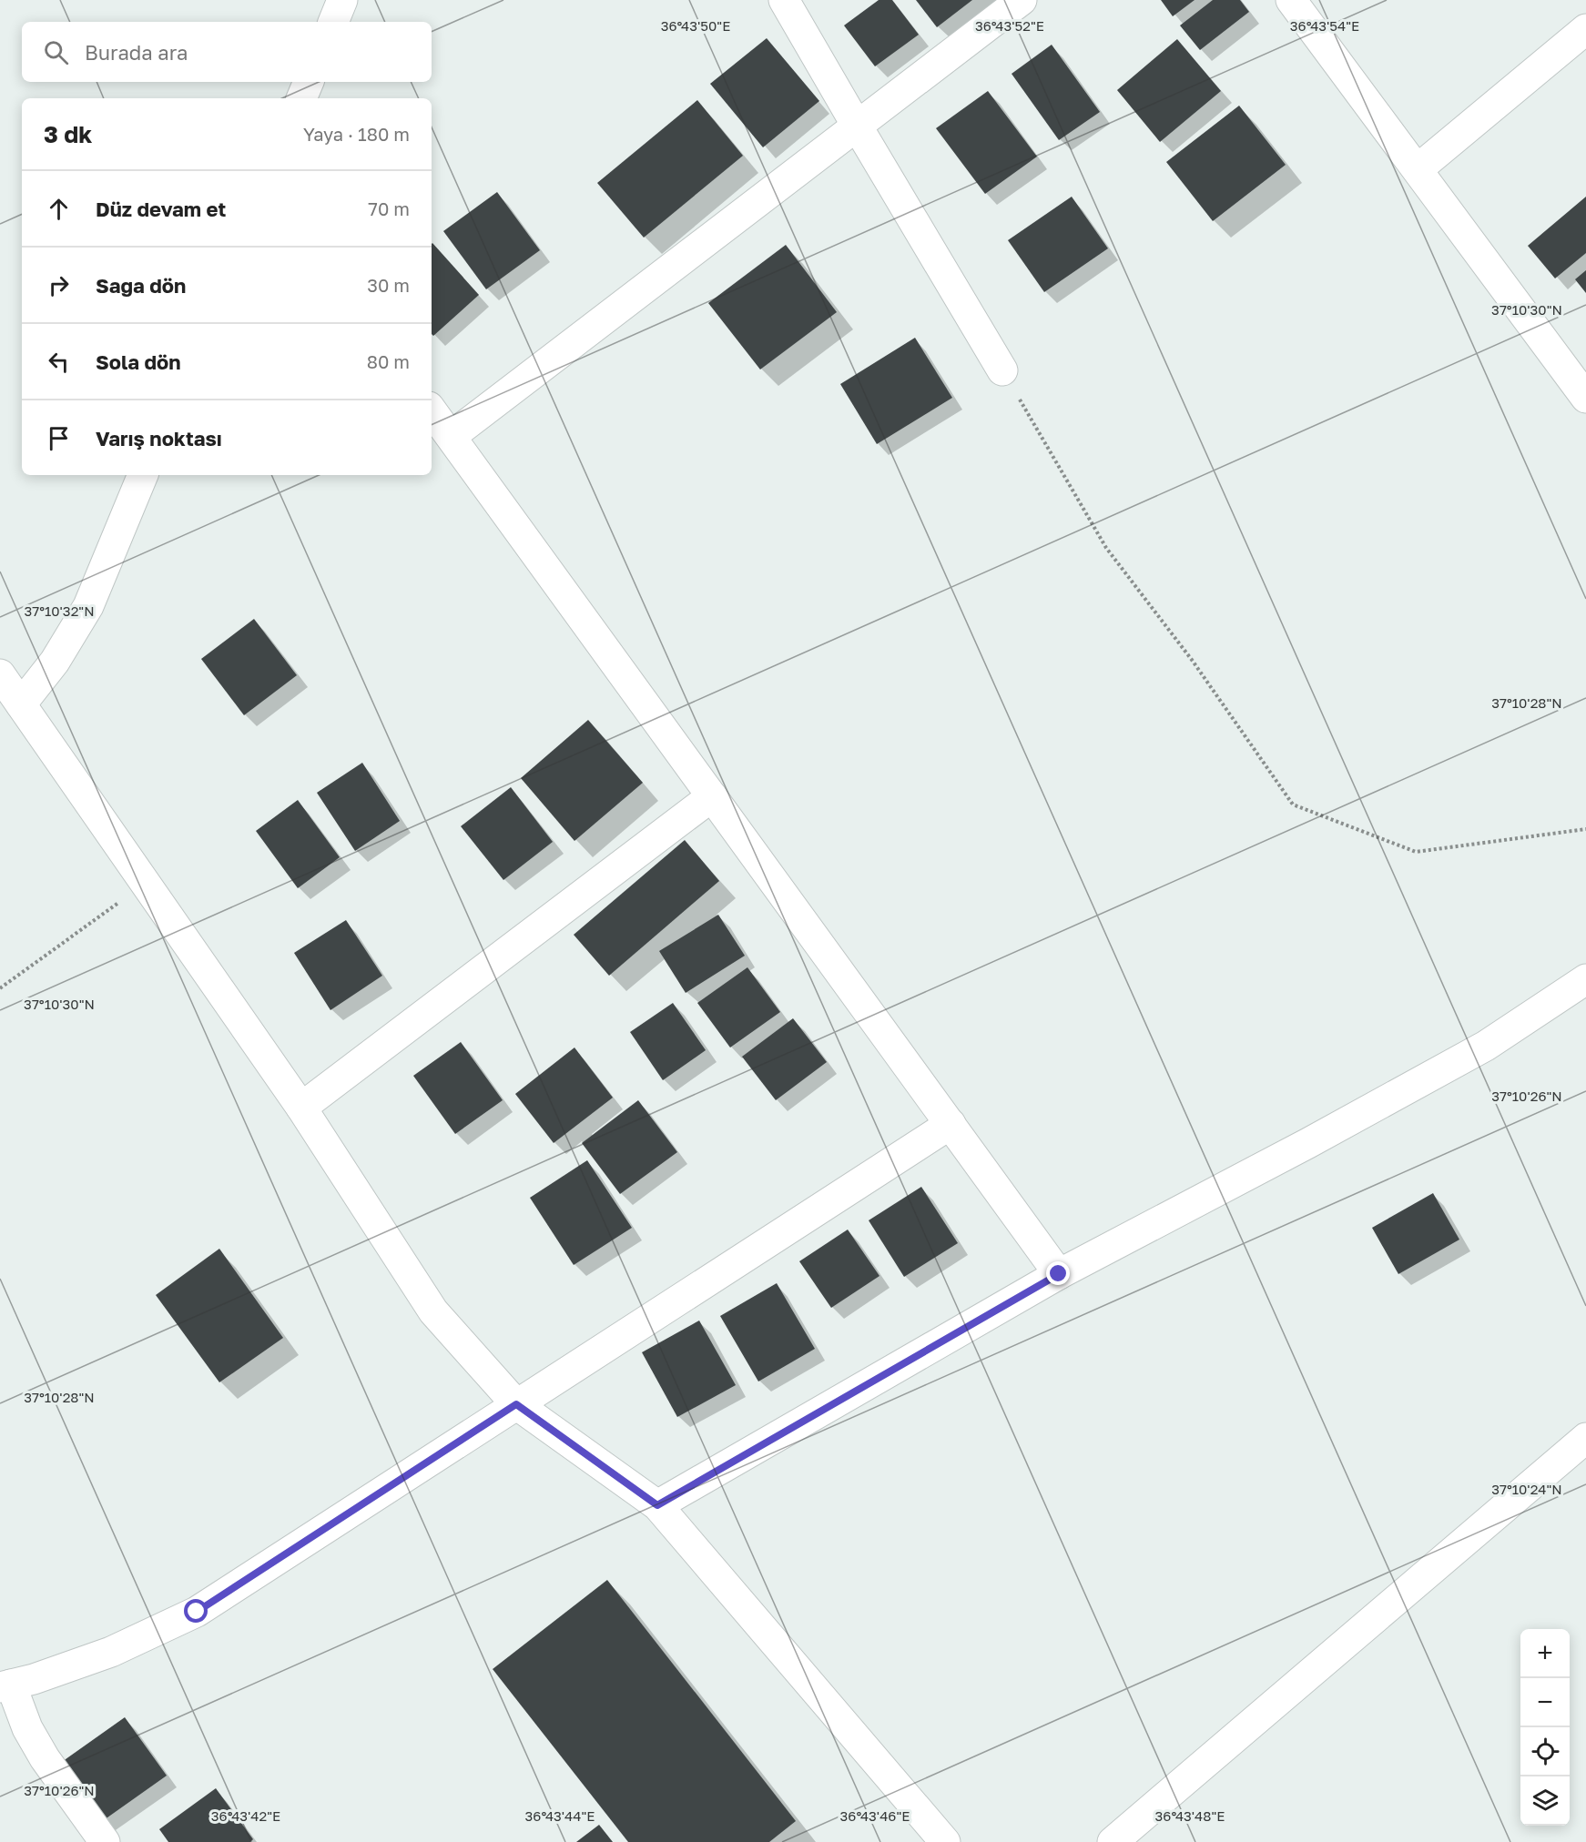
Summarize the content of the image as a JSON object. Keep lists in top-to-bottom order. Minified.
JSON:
{"page":{"search":"Burada ara","heading":["3 dk","Yaya · 180 m"],"list":[["Düz devam et","70 m"],["Sağa dön","30 m"],["Sola dön","80 m"],"Varış noktası"],"map_buttons":["+","−"]},"coordinates":["36°43'52\"E","36°43'50\"E","36°43'54\"E","37°10'30\"N","37°10'32\"N","37°10'28\"N","37°10'26\"N","37°10'24\"N","36°43'42\"E","36°43'44\"E","36°43'46\"E","36°43'48\"E"]}
